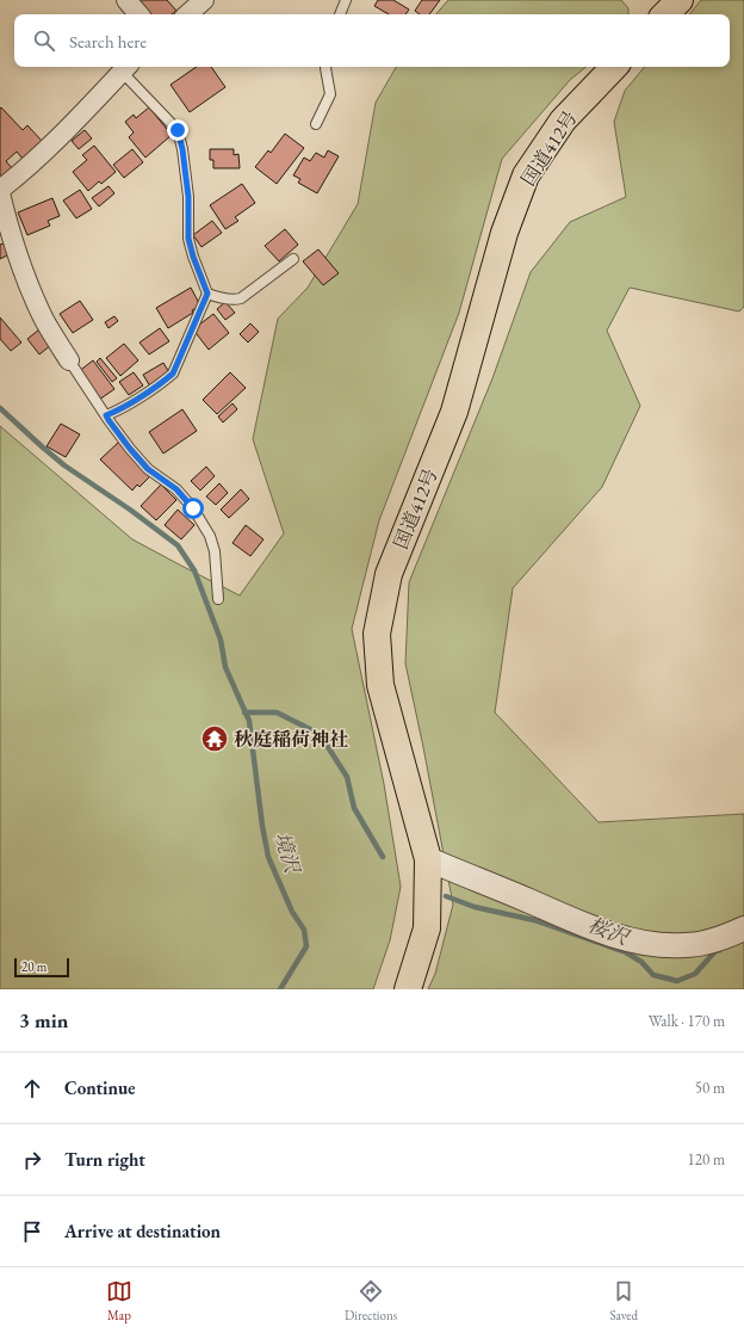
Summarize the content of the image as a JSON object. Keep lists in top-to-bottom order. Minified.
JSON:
{"streets":{"highway":["国道412号"]},"water":["境沢","桜沢"],"places":{"temple":["秋庭稲荷神社"]},"scale_bar":"20 m","page":{"search":"Search here","scale":"20 m","heading":["3 min","Walk · 170 m"],"list":[["Continue","50 m"],["Turn right","120 m"],"Arrive at destination"],"nav":["Map","Directions","Saved"]}}
